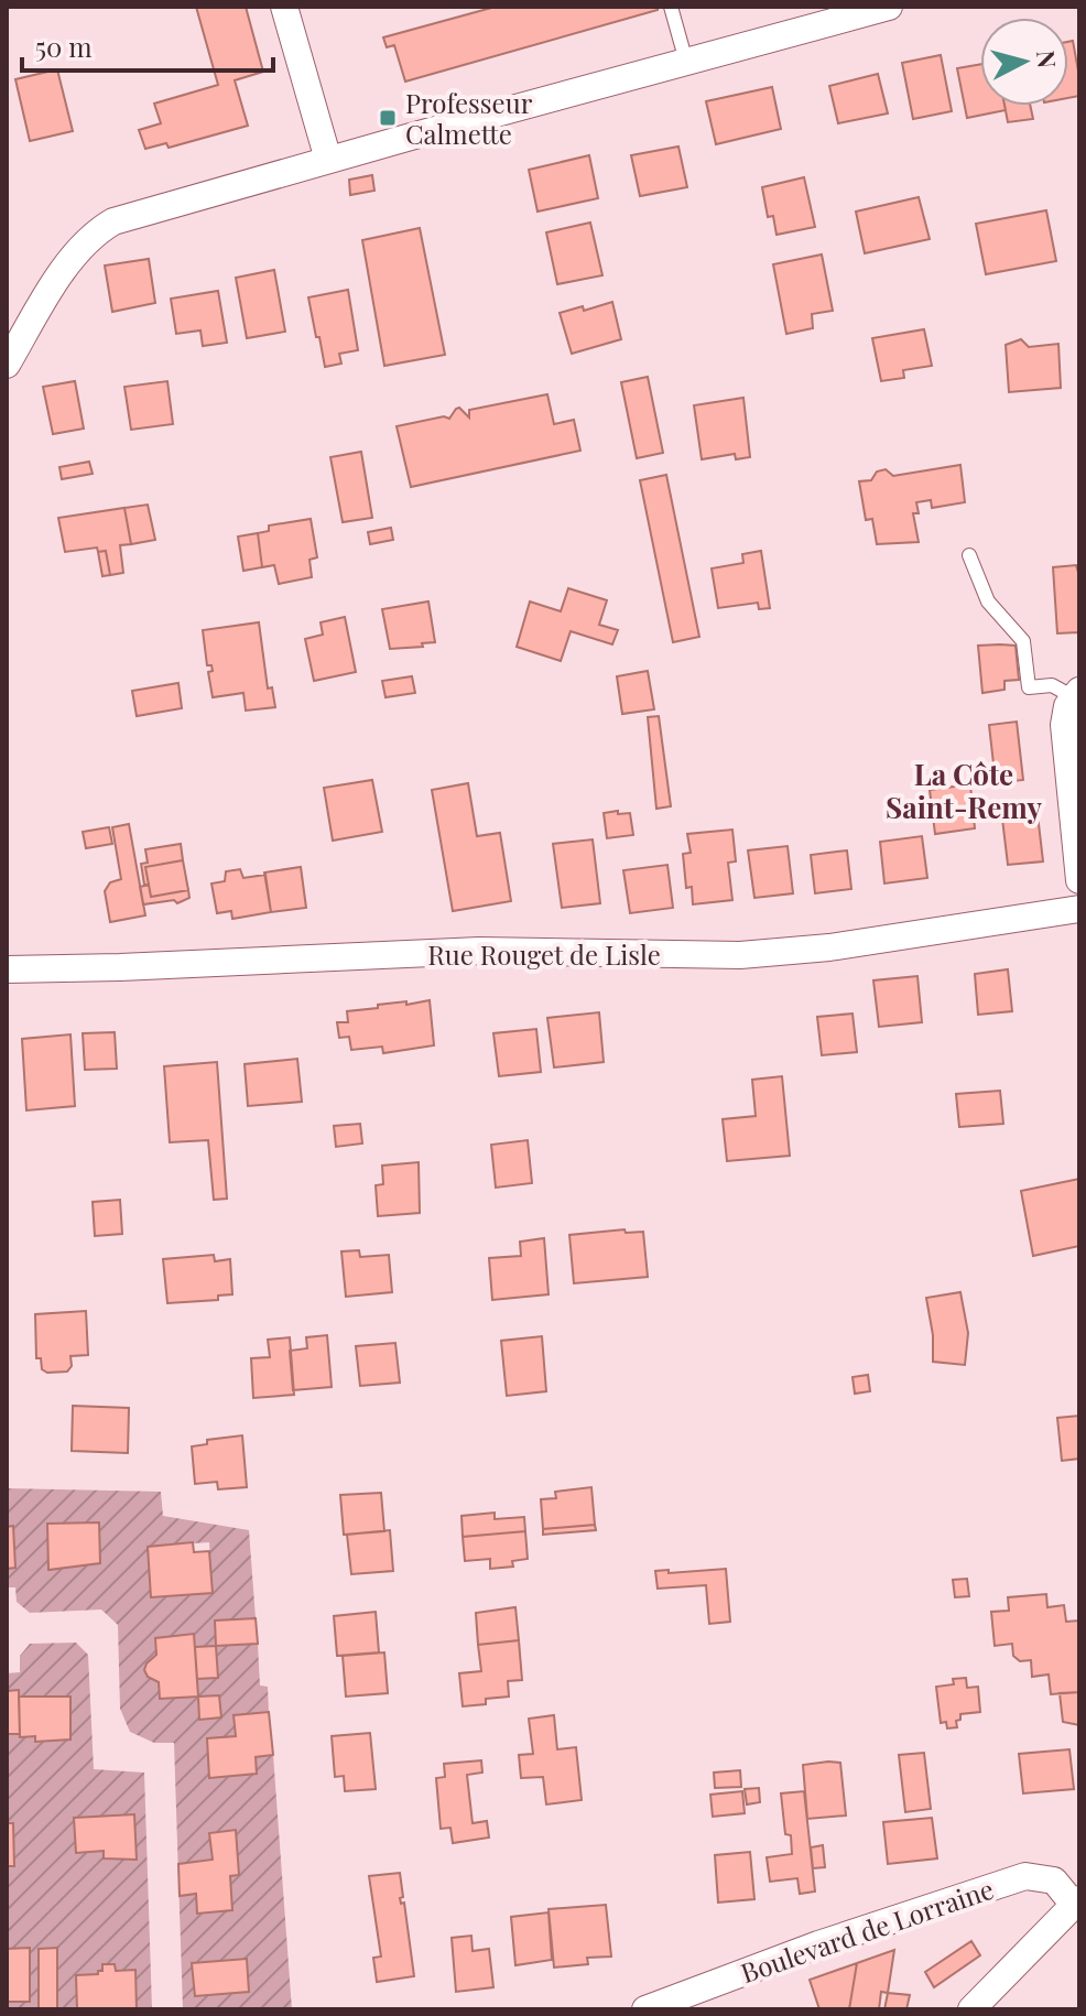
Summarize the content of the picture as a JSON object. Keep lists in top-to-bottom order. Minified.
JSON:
{"streets":{"street":["Rue Rouget de Lisle","Boulevard de Lorraine"]},"districts":["La Côte Saint-Remy"],"places":{"transit":["Professeur Calmette"]},"scale_bar":"50 m","north":"right"}
